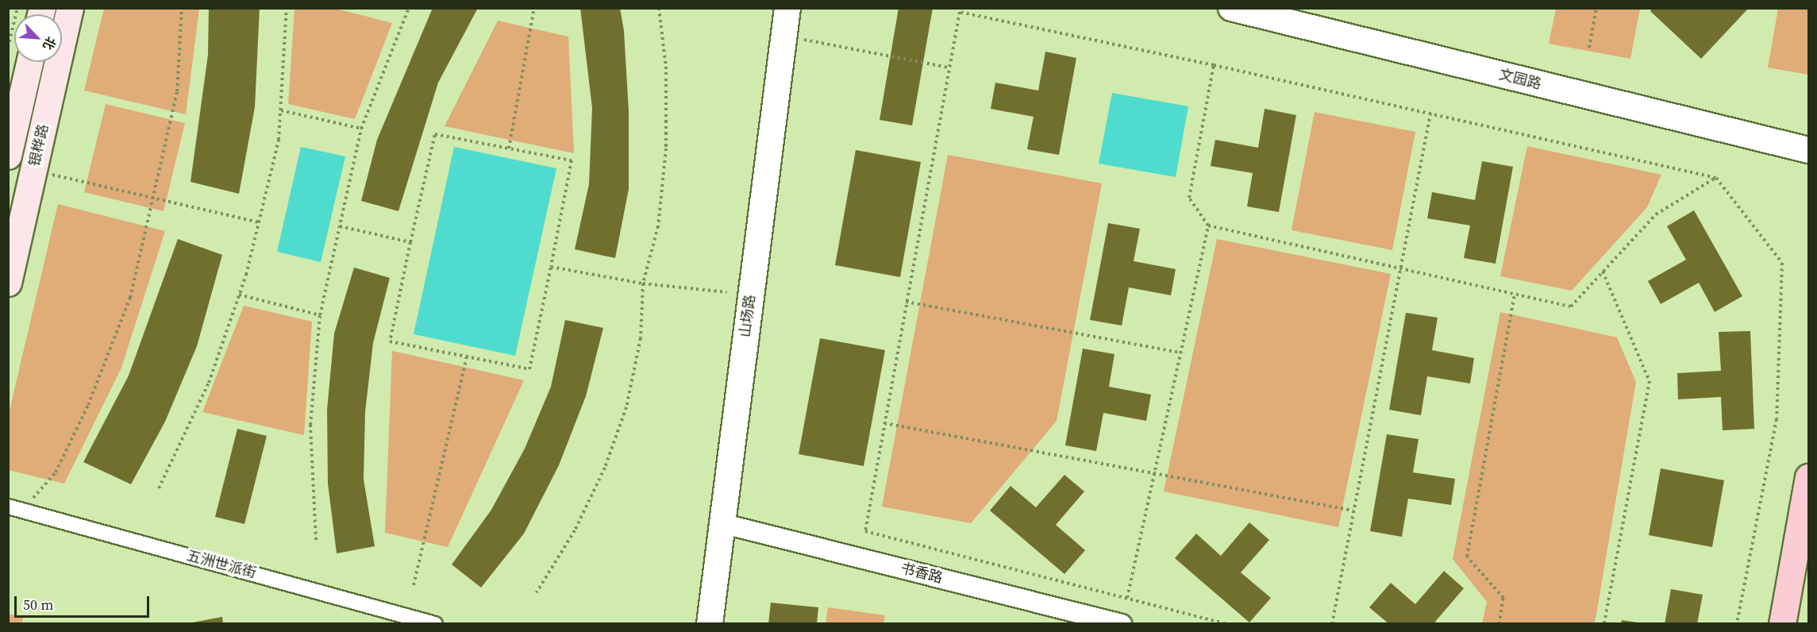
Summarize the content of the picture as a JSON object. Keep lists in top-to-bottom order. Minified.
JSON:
{"streets":{"main road":["银桦路"],"street":["文园路","山场路","五洲世派街","书香路"]},"crossings":[["山场路","书香路"]],"scale_bar":"50 m","north":"bottom right"}
